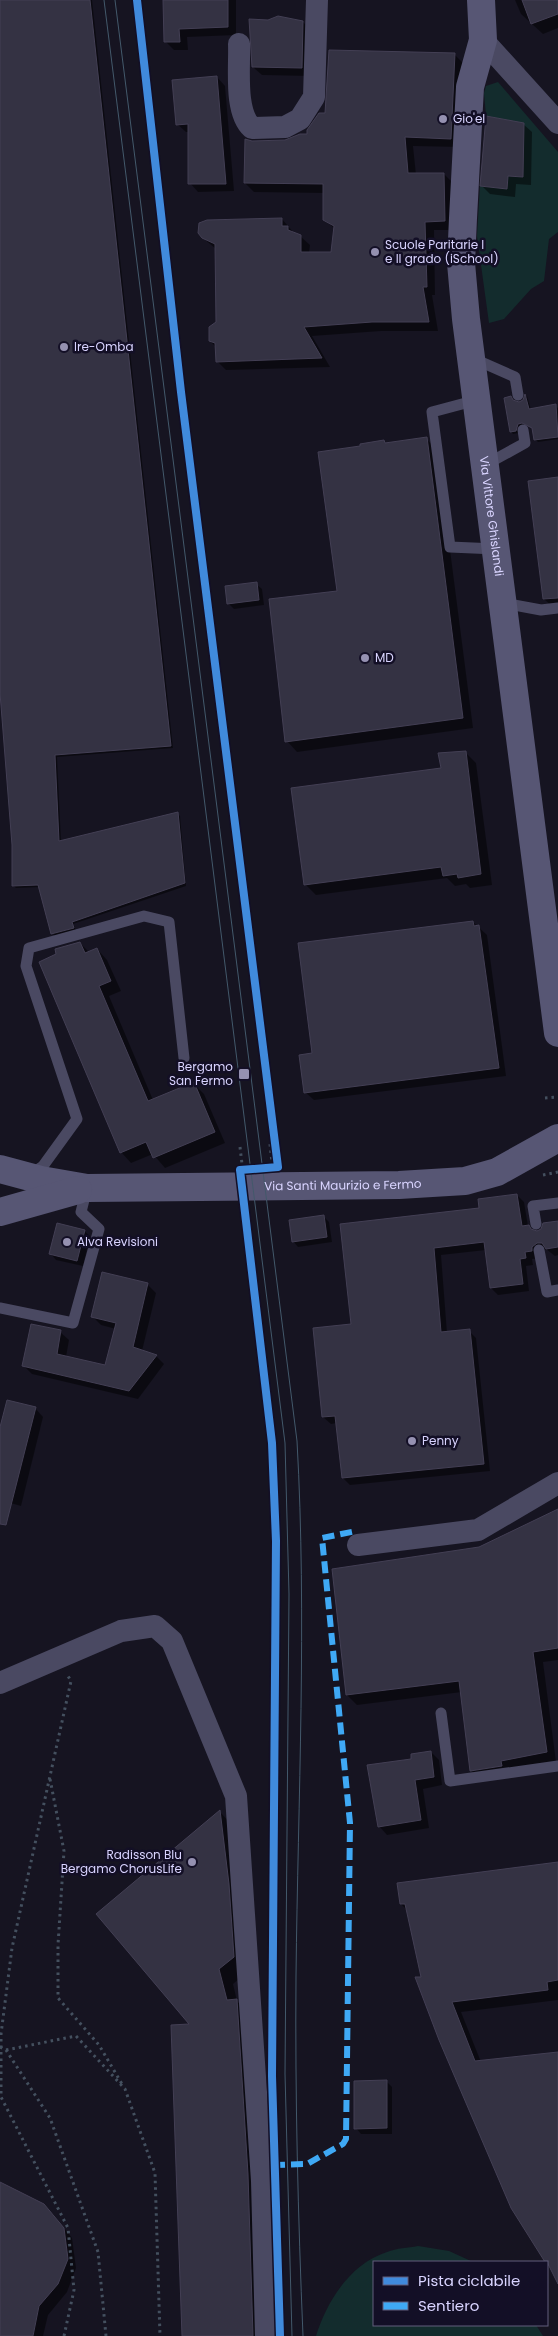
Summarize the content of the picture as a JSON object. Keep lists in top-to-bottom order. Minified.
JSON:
{"streets":{"street":["Via Vittore Ghislandi","Via Santi Maurizio e Fermo"]},"places":{"other":["Gio'el","Scuole Paritarie I e II grado (iSchool)","Ire-Omba","MD","Alva Revisioni","Penny","Radisson Blu Bergamo ChorusLife"],"transit":["Bergamo San Fermo"]},"legend":["Pista ciclabile","Sentiero"]}
